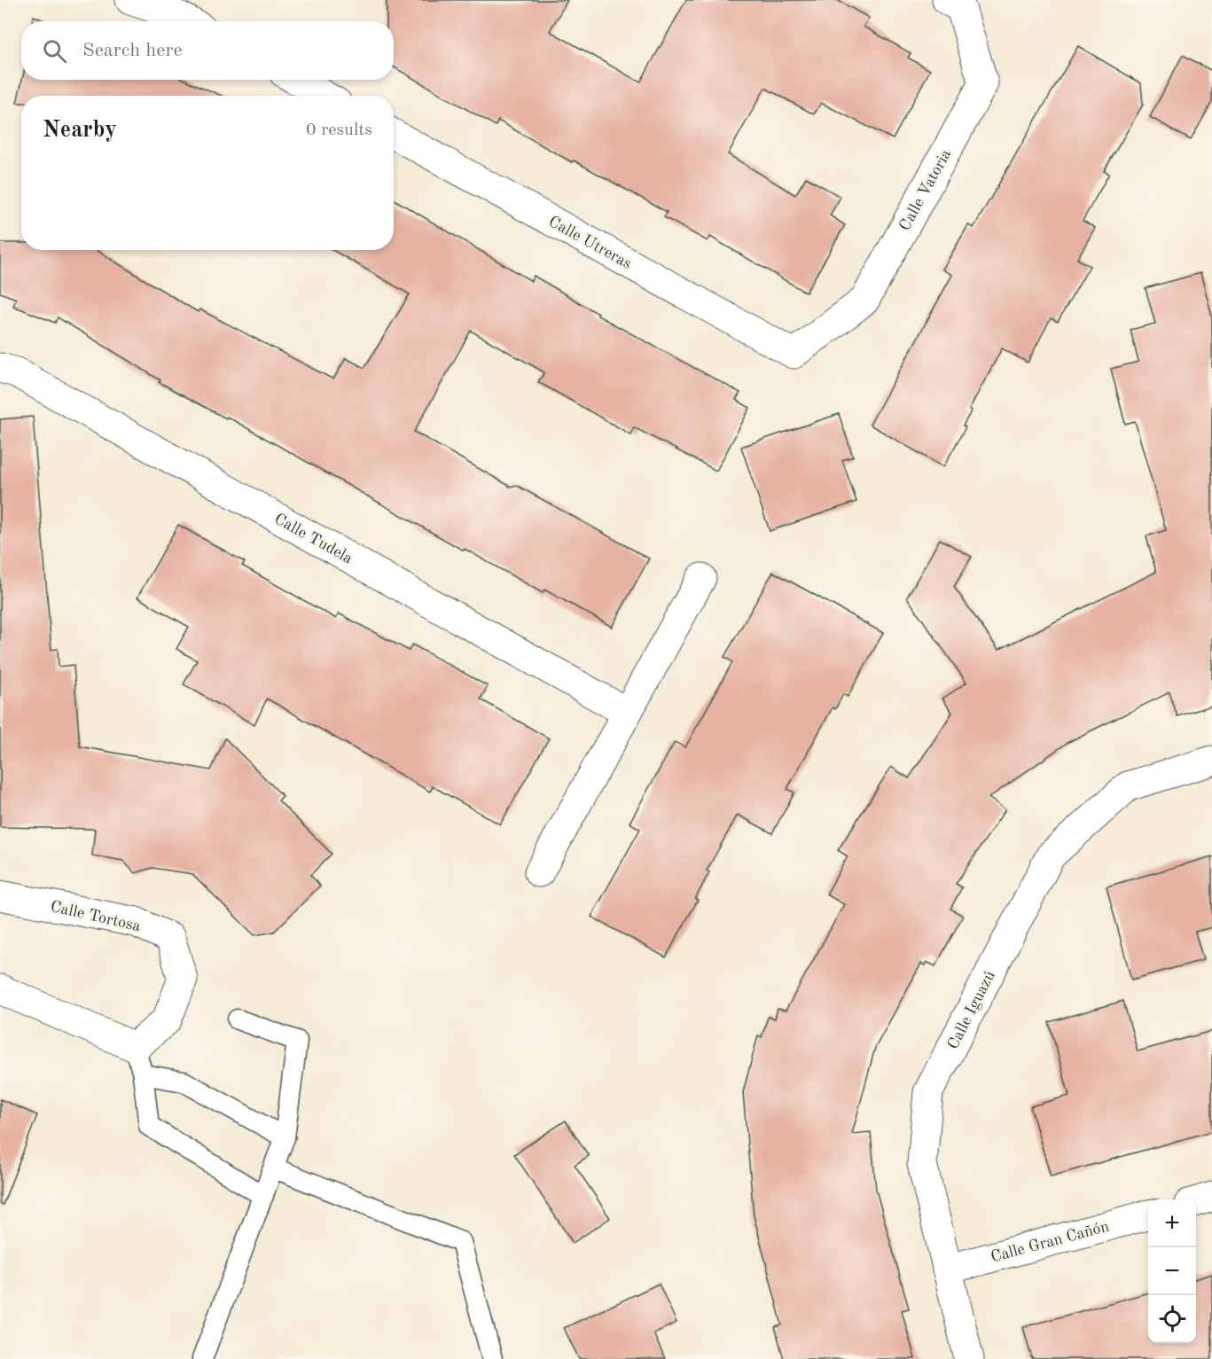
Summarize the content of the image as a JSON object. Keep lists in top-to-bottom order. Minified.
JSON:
{"streets":{"street":["Calle Vatoria","Calle Utreras","Calle Tudela","Calle Tortosa","Calle Iguazú","Calle Gran Cañón"]},"crossings":[["Calle Vatoria","Calle Utreras"],["Calle Iguazú","Calle Gran Cañón"]],"page":{"search":"Search here","heading":["Nearby","0 results"],"map_buttons":["+","−"]}}
